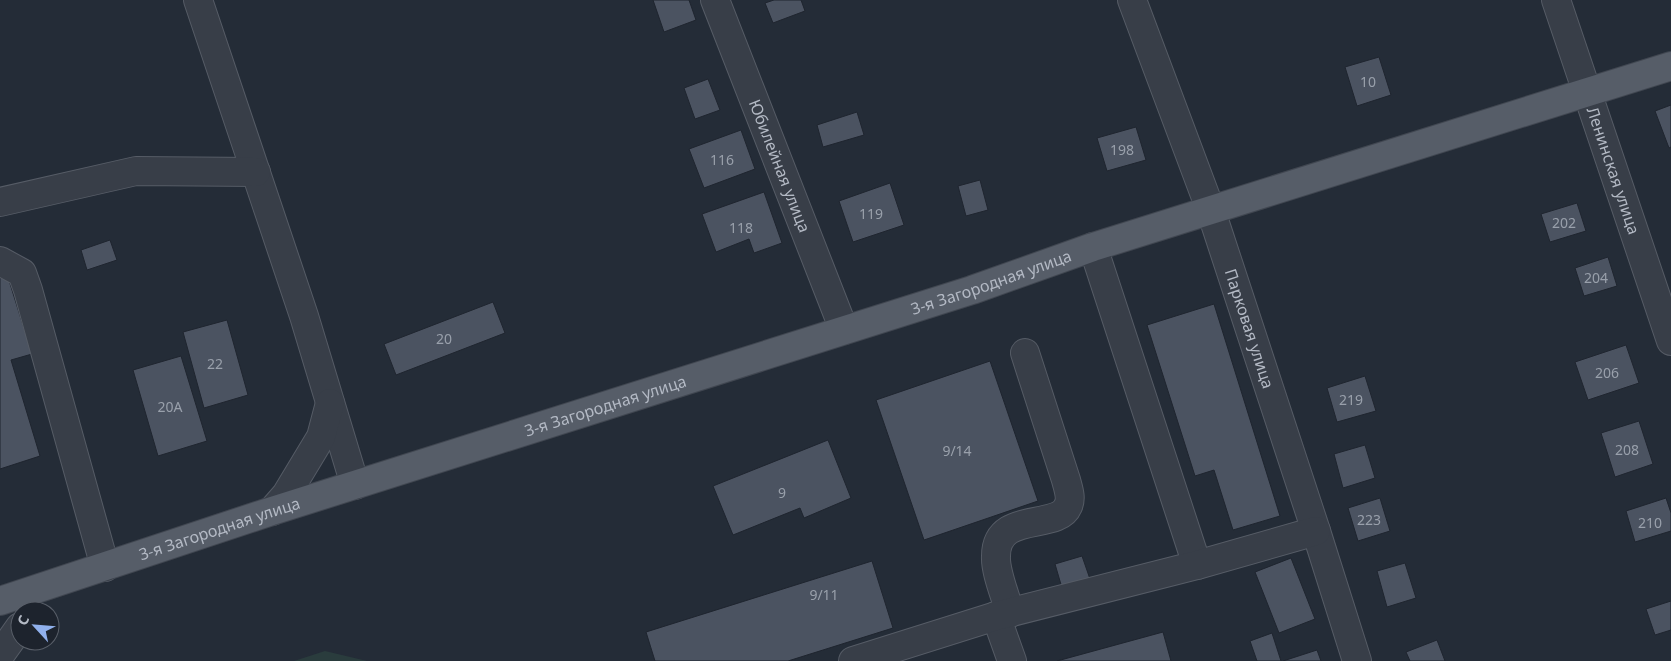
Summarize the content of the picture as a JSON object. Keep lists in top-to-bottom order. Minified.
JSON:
{"streets":{"main road":["3-я Загородная улица"],"street":["Юбилейная улица","Ленинская улица","Парковая улица"]},"crossings":[["Юбилейная улица","3-я Загородная улица"],["Ленинская улица","3-я Загородная улица"],["3-я Загородная улица","Парковая улица"]],"house_numbers":["10","198","116","119","202","118","204","20","22","206","219","20А","208","9/14","9","223","210","9/11"],"north":"top left"}
